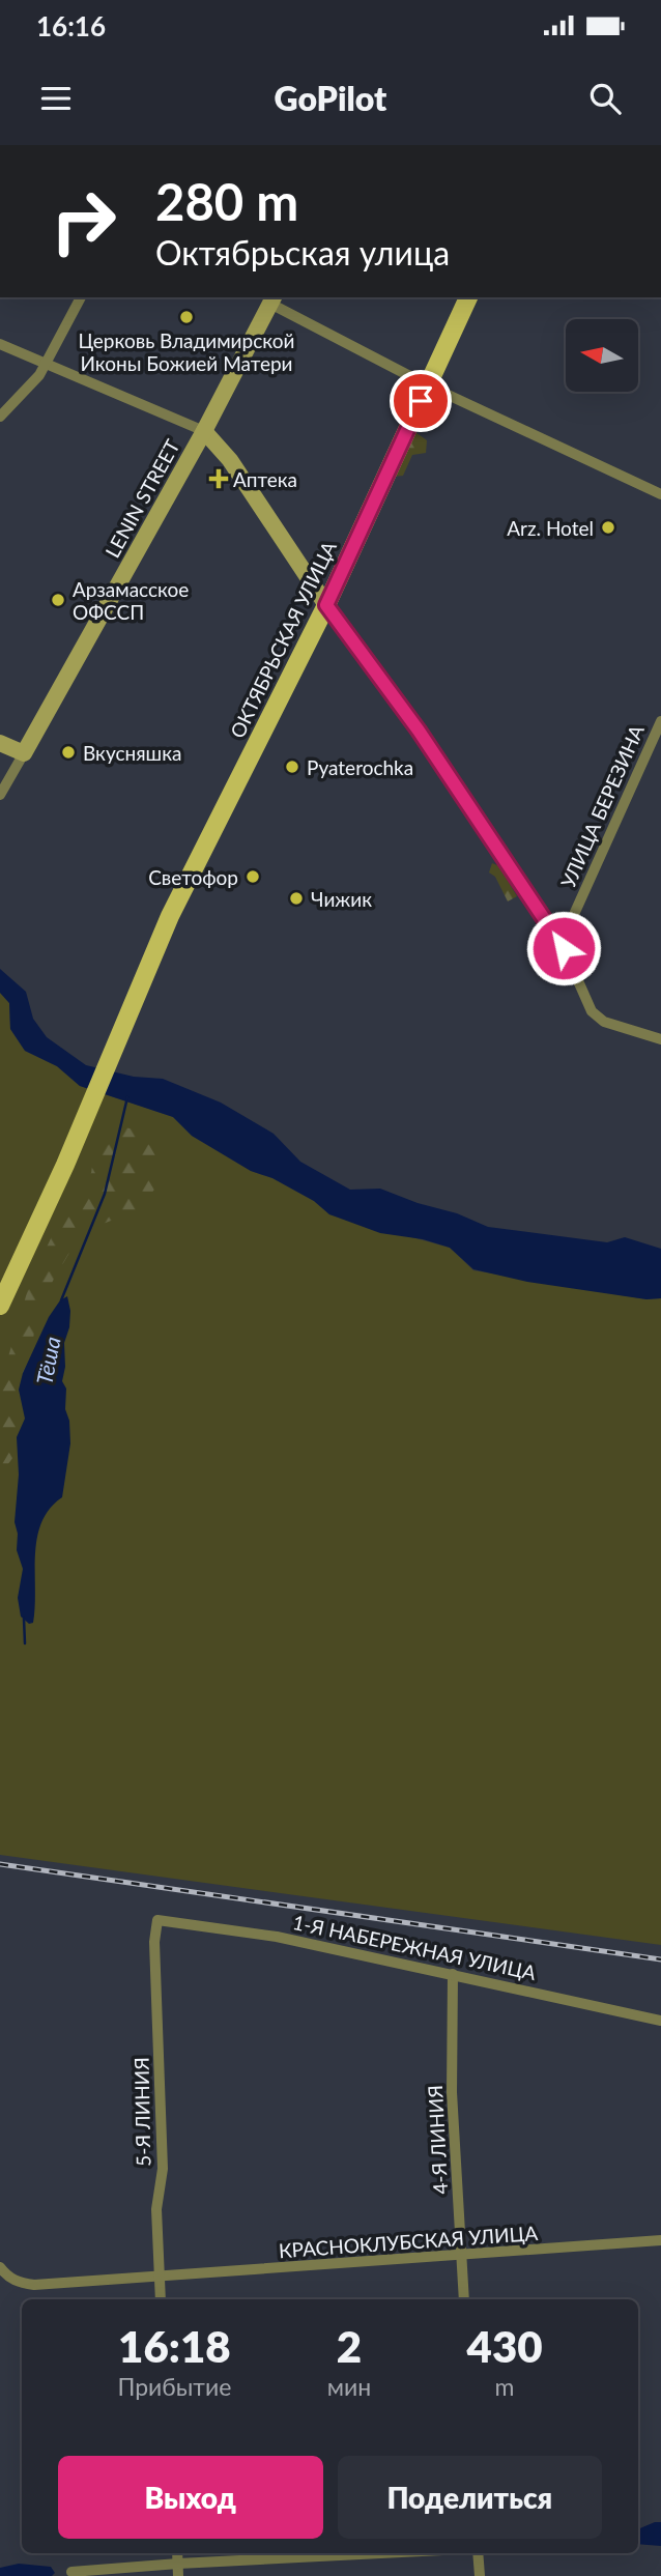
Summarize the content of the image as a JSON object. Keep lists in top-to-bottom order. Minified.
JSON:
{"streets":{"main road":["ОКТЯБРЬСКАЯ УЛИЦА"],"street":["LENIN STREET","УЛИЦА БЕРЕЗИНА","1-Я НАБЕРЕЖНАЯ УЛИЦА","5-Я ЛИНИЯ","4-Я ЛИНИЯ","КРАСНОКЛУБСКАЯ УЛИЦА"]},"crossings":[["1-Я НАБЕРЕЖНАЯ УЛИЦА","5-Я ЛИНИЯ"],["1-Я НАБЕРЕЖНАЯ УЛИЦА","4-Я ЛИНИЯ"],["5-Я ЛИНИЯ","КРАСНОКЛУБСКАЯ УЛИЦА"],["4-Я ЛИНИЯ","КРАСНОКЛУБСКАЯ УЛИЦА"]],"water":["Тёша"],"places":{"other":["Церковь Владимирской Иконы Божией Матери","Arz. Hotel","Арзамасское ОФССП","Вкусняшка","Pyaterochka","Светофор","Чижик"],"health":["Аптека"]},"north":"left","page":{"status":"16:16","header":"GoPilot","turn":["280 m","Октябрьская улица"],"eta":["16:18","Прибытие","2","мин","430","m"],"buttons":["Выход","Поделиться"]}}
